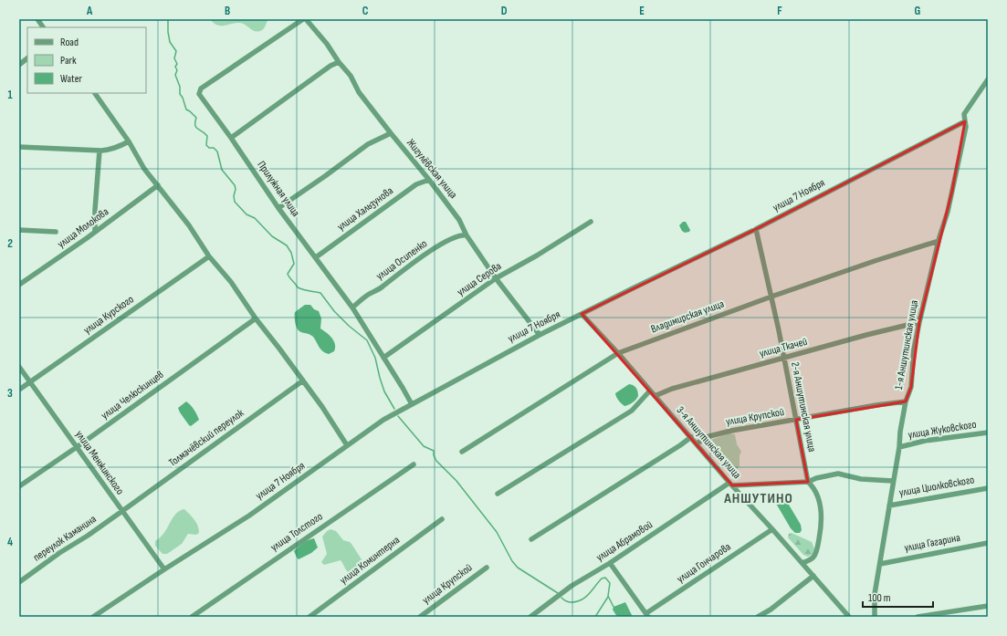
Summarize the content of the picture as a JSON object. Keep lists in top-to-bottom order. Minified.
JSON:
{"streets":{"street":["Жигулёвская улица","Прилужная улица","улица 7 Ноября","улица Хальзунова","улица Молокова","улица Осипенко","улица Серова","улица Курского","Владимирская улица","1-я Аншутинская улица","улица Ткачей","улица Челюскинцев","2-я Аншутинская улица","улица Крупской","улица Жуковского","Толмачёвский переулок","3-я Аншутинская улица","улица Менжинского","улица Циолковского","улица Толстого","переулок Каманина","улица Абрамовой","улица Гагарина","улица Коминтерна","улица Гончарова"]},"crossings":[["Жигулёвская улица","Прилужная улица"],["Жигулёвская улица","улица 7 Ноября"],["Жигулёвская улица","улица Хальзунова"],["Жигулёвская улица","улица Осипенко"],["Жигулёвская улица","улица Серова"],["Прилужная улица","улица 7 Ноября"],["Прилужная улица","улица Хальзунова"],["Прилужная улица","улица Осипенко"],["Прилужная улица","улица Серова"],["улица 7 Ноября","1-я Аншутинская улица"],["улица 7 Ноября","2-я Аншутинская улица"],["улица 7 Ноября","3-я Аншутинская улица"],["улица 7 Ноября","улица Менжинского"],["улица Курского","улица Менжинского"],["Владимирская улица","1-я Аншутинская улица"],["Владимирская улица","2-я Аншутинская улица"],["Владимирская улица","3-я Аншутинская улица"],["1-я Аншутинская улица","улица Ткачей"],["1-я Аншутинская улица","улица Крупской"],["1-я Аншутинская улица","улица Жуковского"],["1-я Аншутинская улица","улица Циолковского"],["1-я Аншутинская улица","улица Гагарина"],["улица Ткачей","2-я Аншутинская улица"],["улица Ткачей","3-я Аншутинская улица"],["улица Челюскинцев","улица Менжинского"],["2-я Аншутинская улица","улица Крупской"],["улица Крупской","3-я Аншутинская улица"],["Толмачёвский переулок","улица Менжинского"],["Толмачёвский переулок","переулок Каманина"],["3-я Аншутинская улица","улица Абрамовой"],["3-я Аншутинская улица","улица Гончарова"],["улица Менжинского","переулок Каманина"]],"districts":["АНШУТИНО"],"legend":["Road","Park","Water"],"scale_bar":"100 m","grid":{"columns":["A","B","C","D","E","F","G"],"rows":["1","2","3","4"]}}
